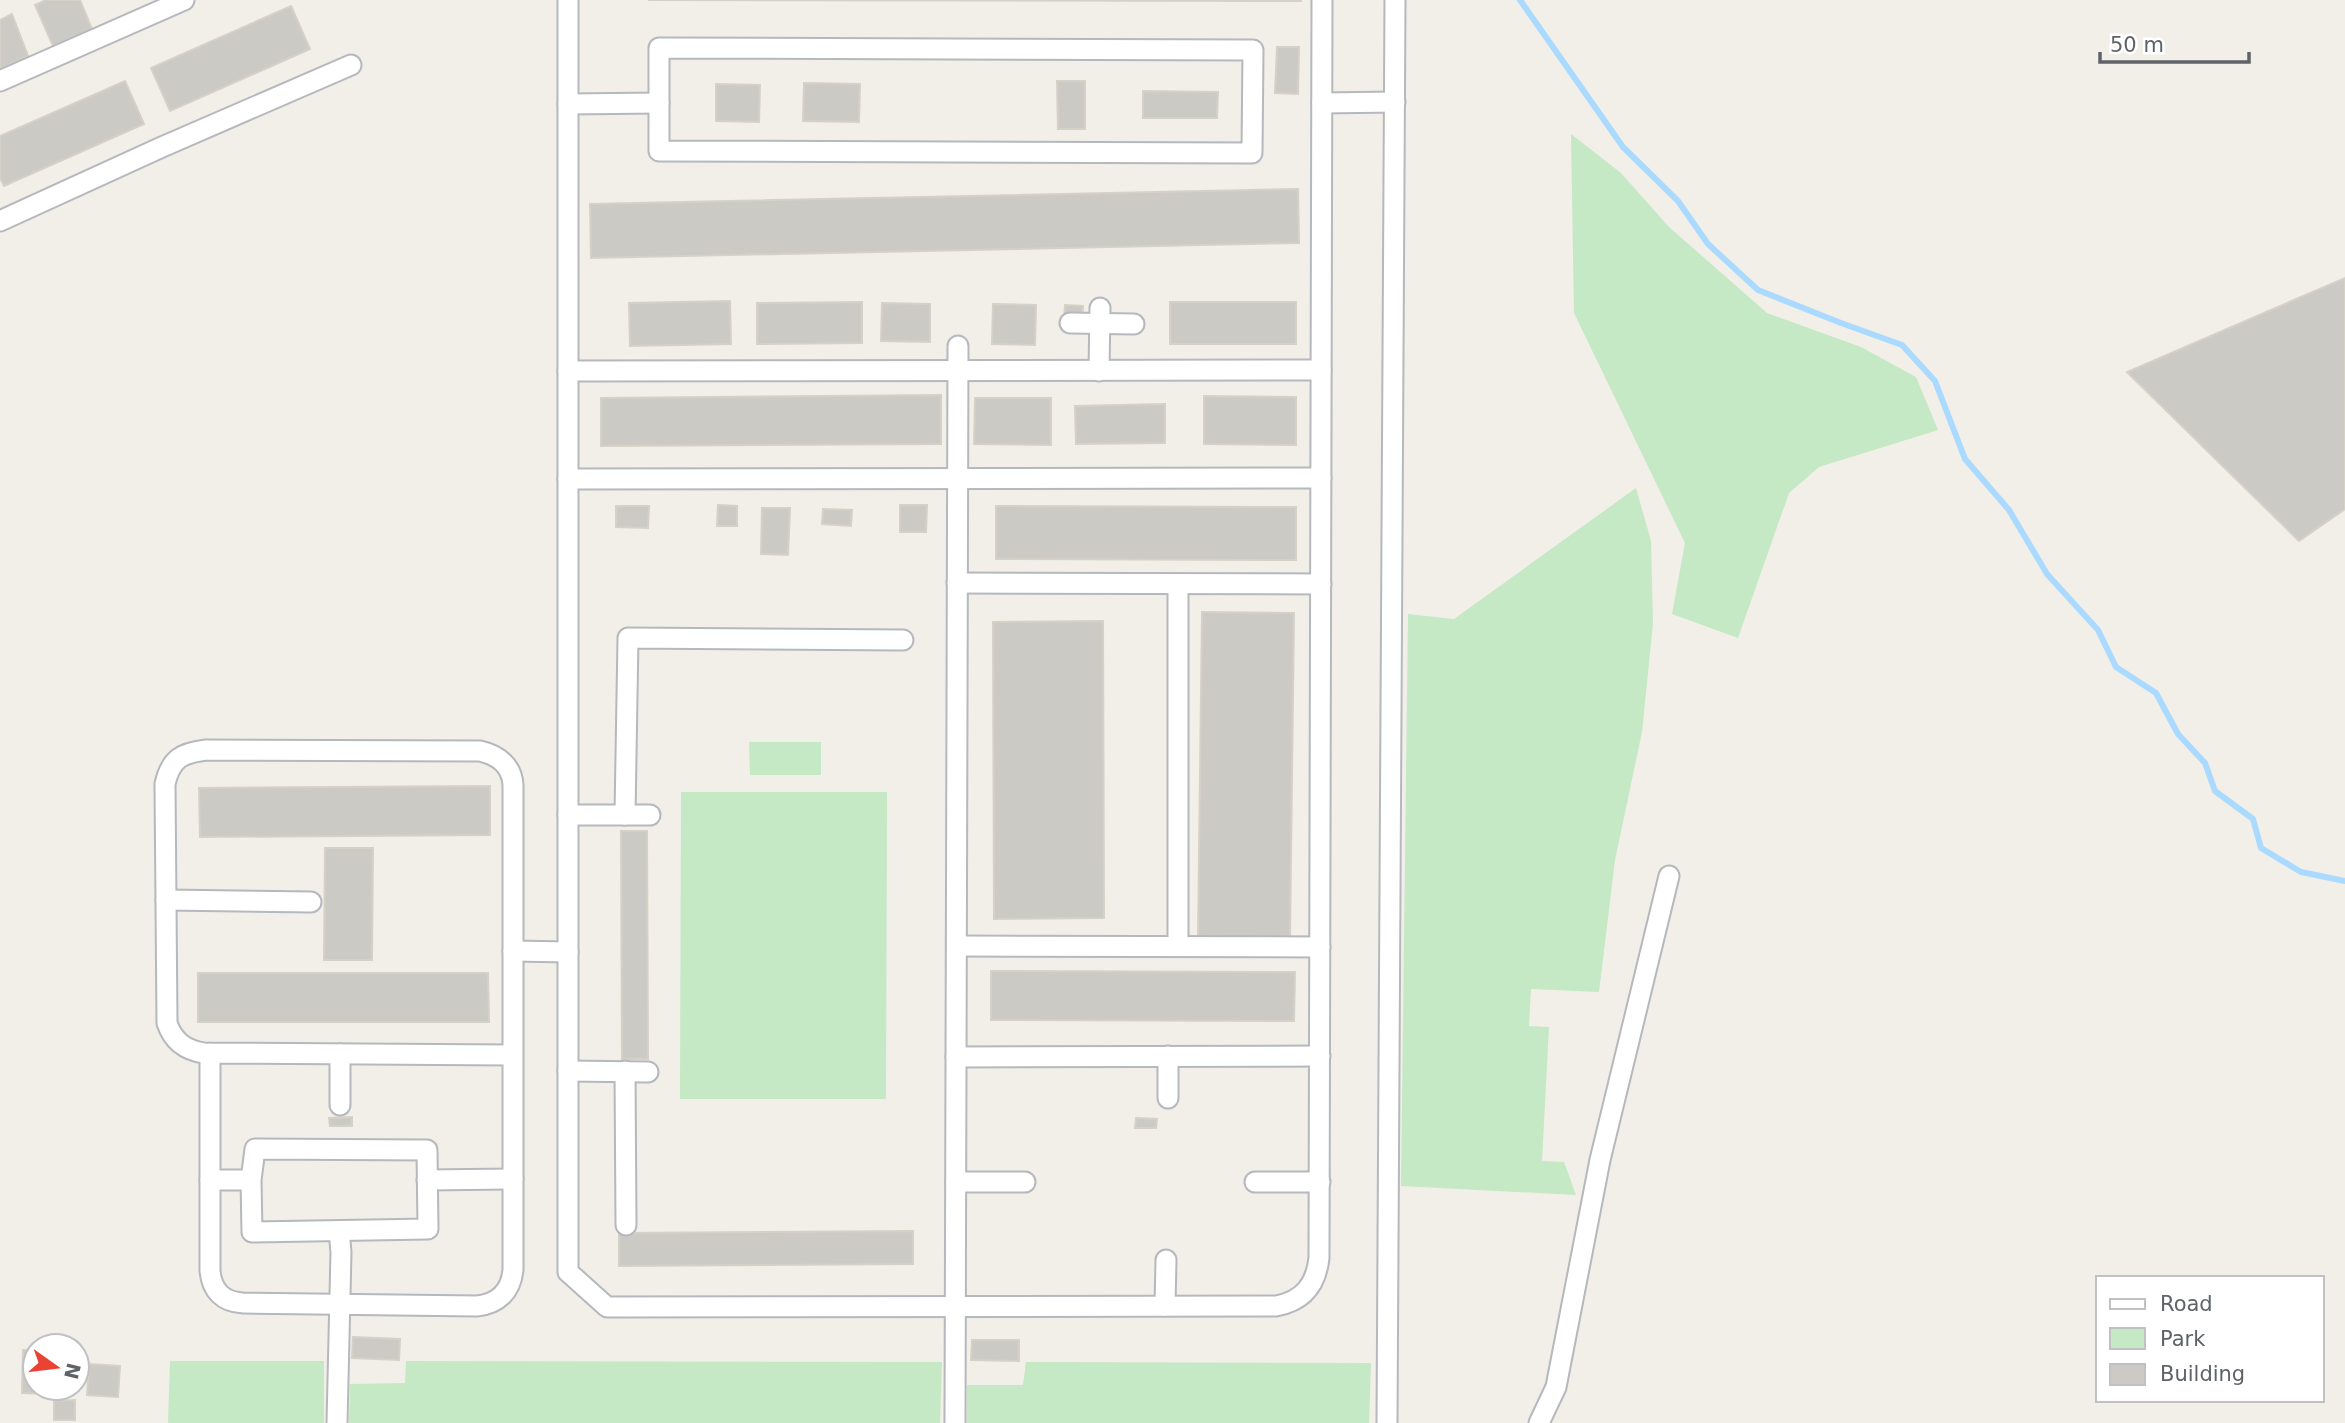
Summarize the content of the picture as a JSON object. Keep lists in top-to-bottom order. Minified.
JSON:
{"legend":["Road","Park","Building"],"scale_bar":"50 m","north":"right"}
